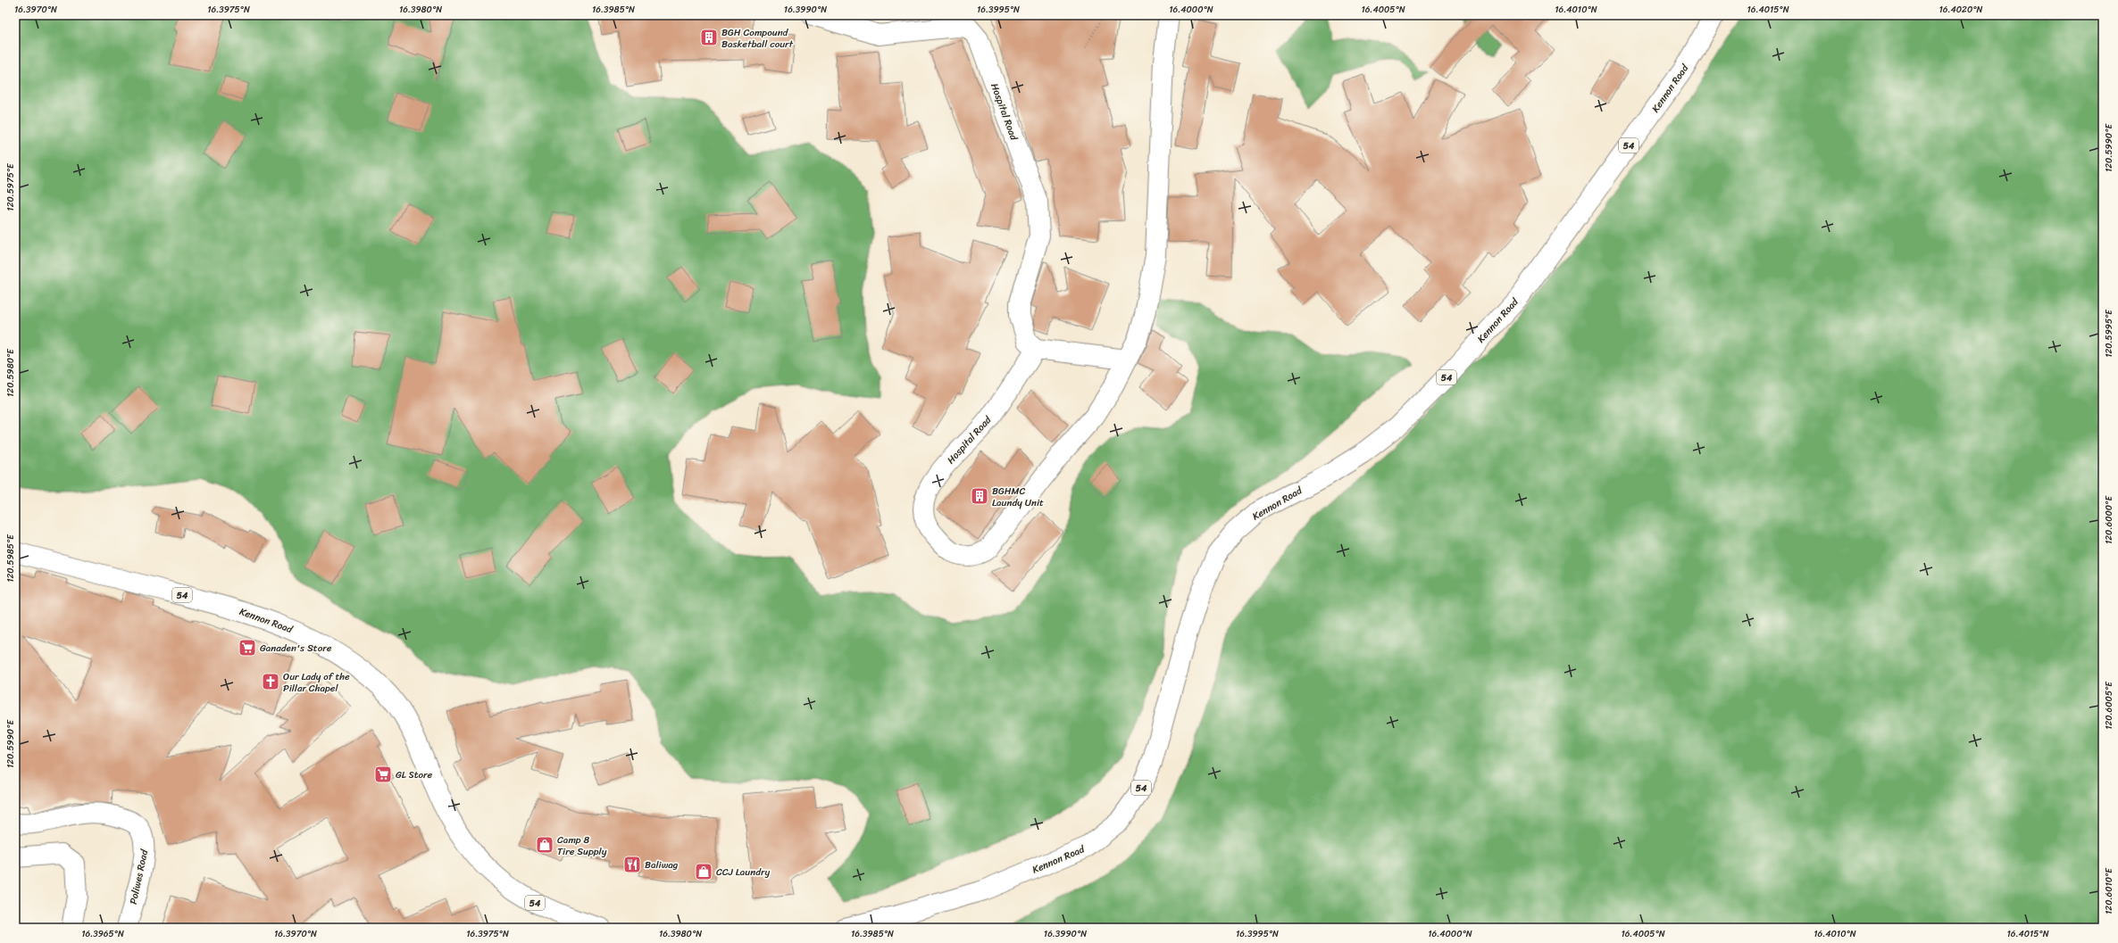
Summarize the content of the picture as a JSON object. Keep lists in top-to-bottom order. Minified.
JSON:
{"streets":{"main road":["Kennon Road","Hospital Road","54","Poliwes Road"]},"places":{"building":["BGH Compound Basketball court","BGHMC Laundy Unit"],"supermarket":["Ganaden's Store","GL Store"],"church":["Our Lady of the Pillar Chapel"],"shop":["Camp 8 Tire Supply","CCJ Laundry"],"restaurant":["Baliwag"]},"coordinates":["16.3970°N","16.3975°N","16.3980°N","16.3985°N","16.3990°N","16.3995°N","16.4000°N","16.4005°N","16.4010°N","16.4015°N","16.4020°N","120.5990°E","120.5975°E","120.5995°E","120.5980°E","120.6000°E","120.5985°E","120.6005°E","120.6010°E","16.3965°N"]}
